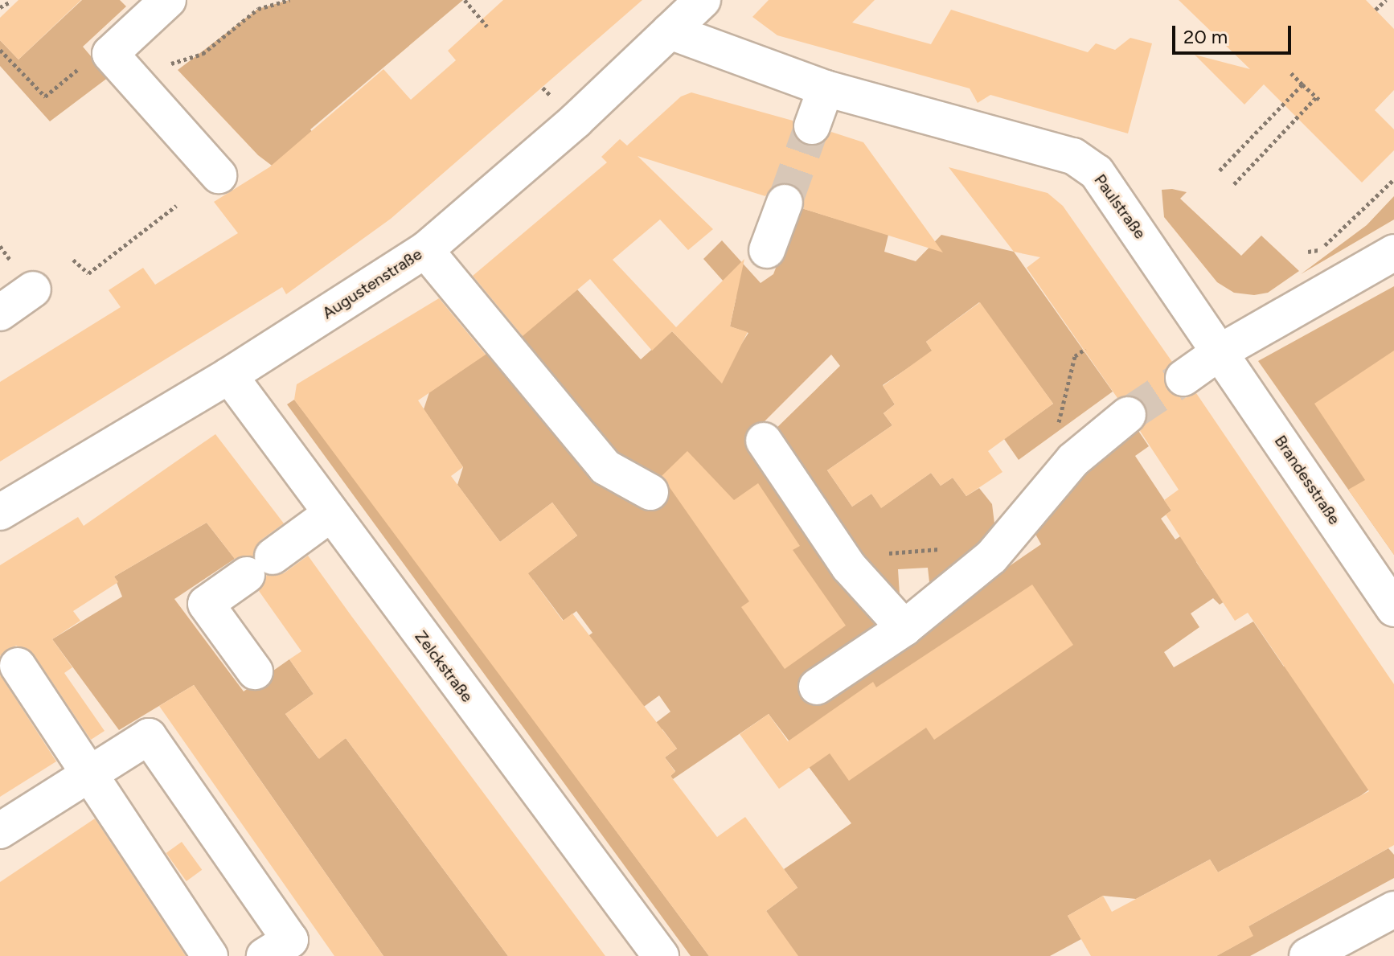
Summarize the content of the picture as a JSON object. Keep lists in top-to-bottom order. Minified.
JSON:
{"streets":{"street":["Paulstraße","Augustenstraße","Brandesstraße","Zelckstraße"]},"crossings":[["Paulstraße","Augustenstraße"],["Paulstraße","Brandesstraße"],["Augustenstraße","Zelckstraße"]],"scale_bar":"20 m"}
